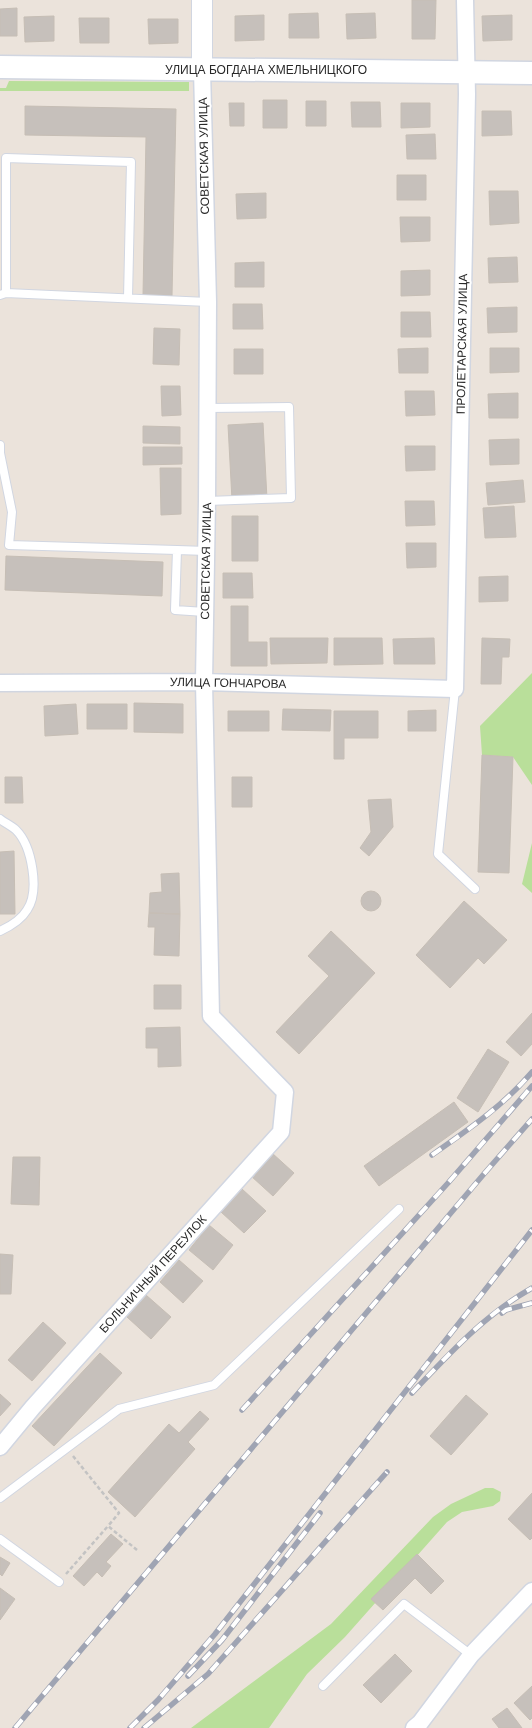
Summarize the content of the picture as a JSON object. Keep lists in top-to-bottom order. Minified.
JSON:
{"streets":{"main road":["УЛИЦА БОГДАНА ХМЕЛЬНИЦКОГО"],"street":["СОВЕТСКАЯ УЛИЦА","ПРОЛЕТАРСКАЯ УЛИЦА","УЛИЦА ГОНЧАРОВА","БОЛЬНИЧНЫЙ ПЕРЕУЛОК"]},"crossings":[["УЛИЦА БОГДАНА ХМЕЛЬНИЦКОГО","СОВЕТСКАЯ УЛИЦА"],["УЛИЦА БОГДАНА ХМЕЛЬНИЦКОГО","ПРОЛЕТАРСКАЯ УЛИЦА"],["СОВЕТСКАЯ УЛИЦА","УЛИЦА ГОНЧАРОВА"],["СОВЕТСКАЯ УЛИЦА","БОЛЬНИЧНЫЙ ПЕРЕУЛОК"],["ПРОЛЕТАРСКАЯ УЛИЦА","УЛИЦА ГОНЧАРОВА"]]}
